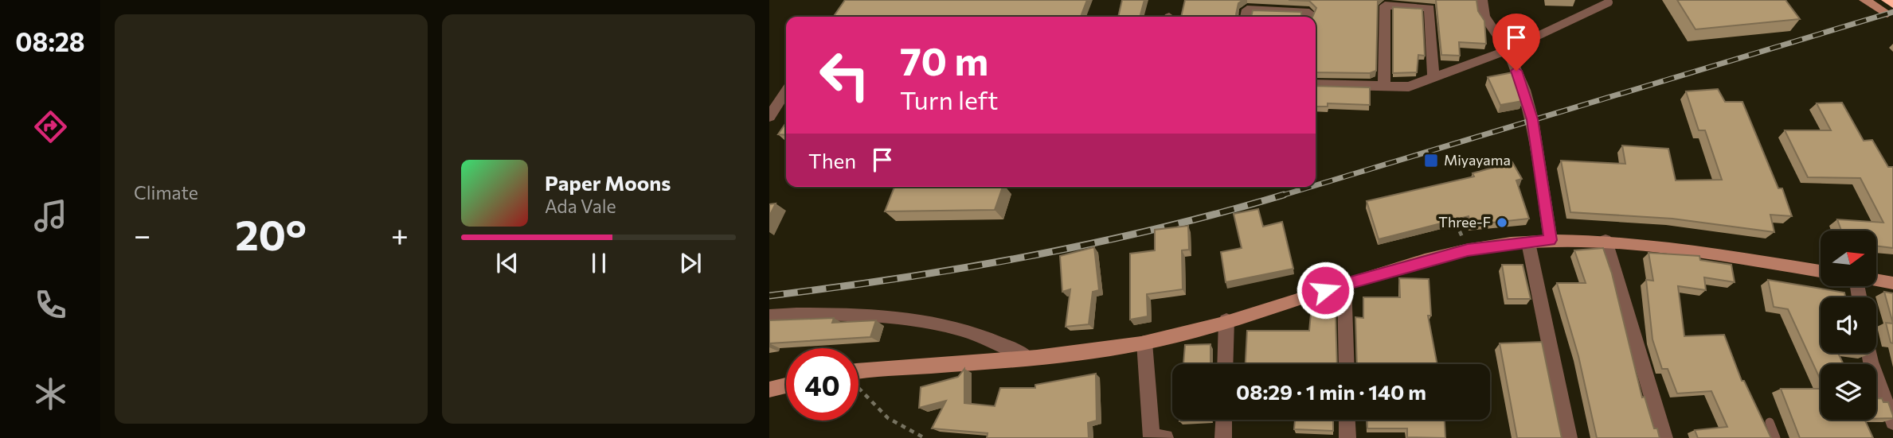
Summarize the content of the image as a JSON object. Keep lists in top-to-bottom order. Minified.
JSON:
{"places":{"transit":["Miyayama"],"other":["Three-F"]},"north":"right","page":{"tabs":"08:28","tile":"Climate","turn":["70 m","Turn left"],"then":"Then","song":["Paper Moons","Ada Vale"],"heat":["−","20°","+"],"limit":"40","trip":"08:29 · 1 min · 140 m"}}
